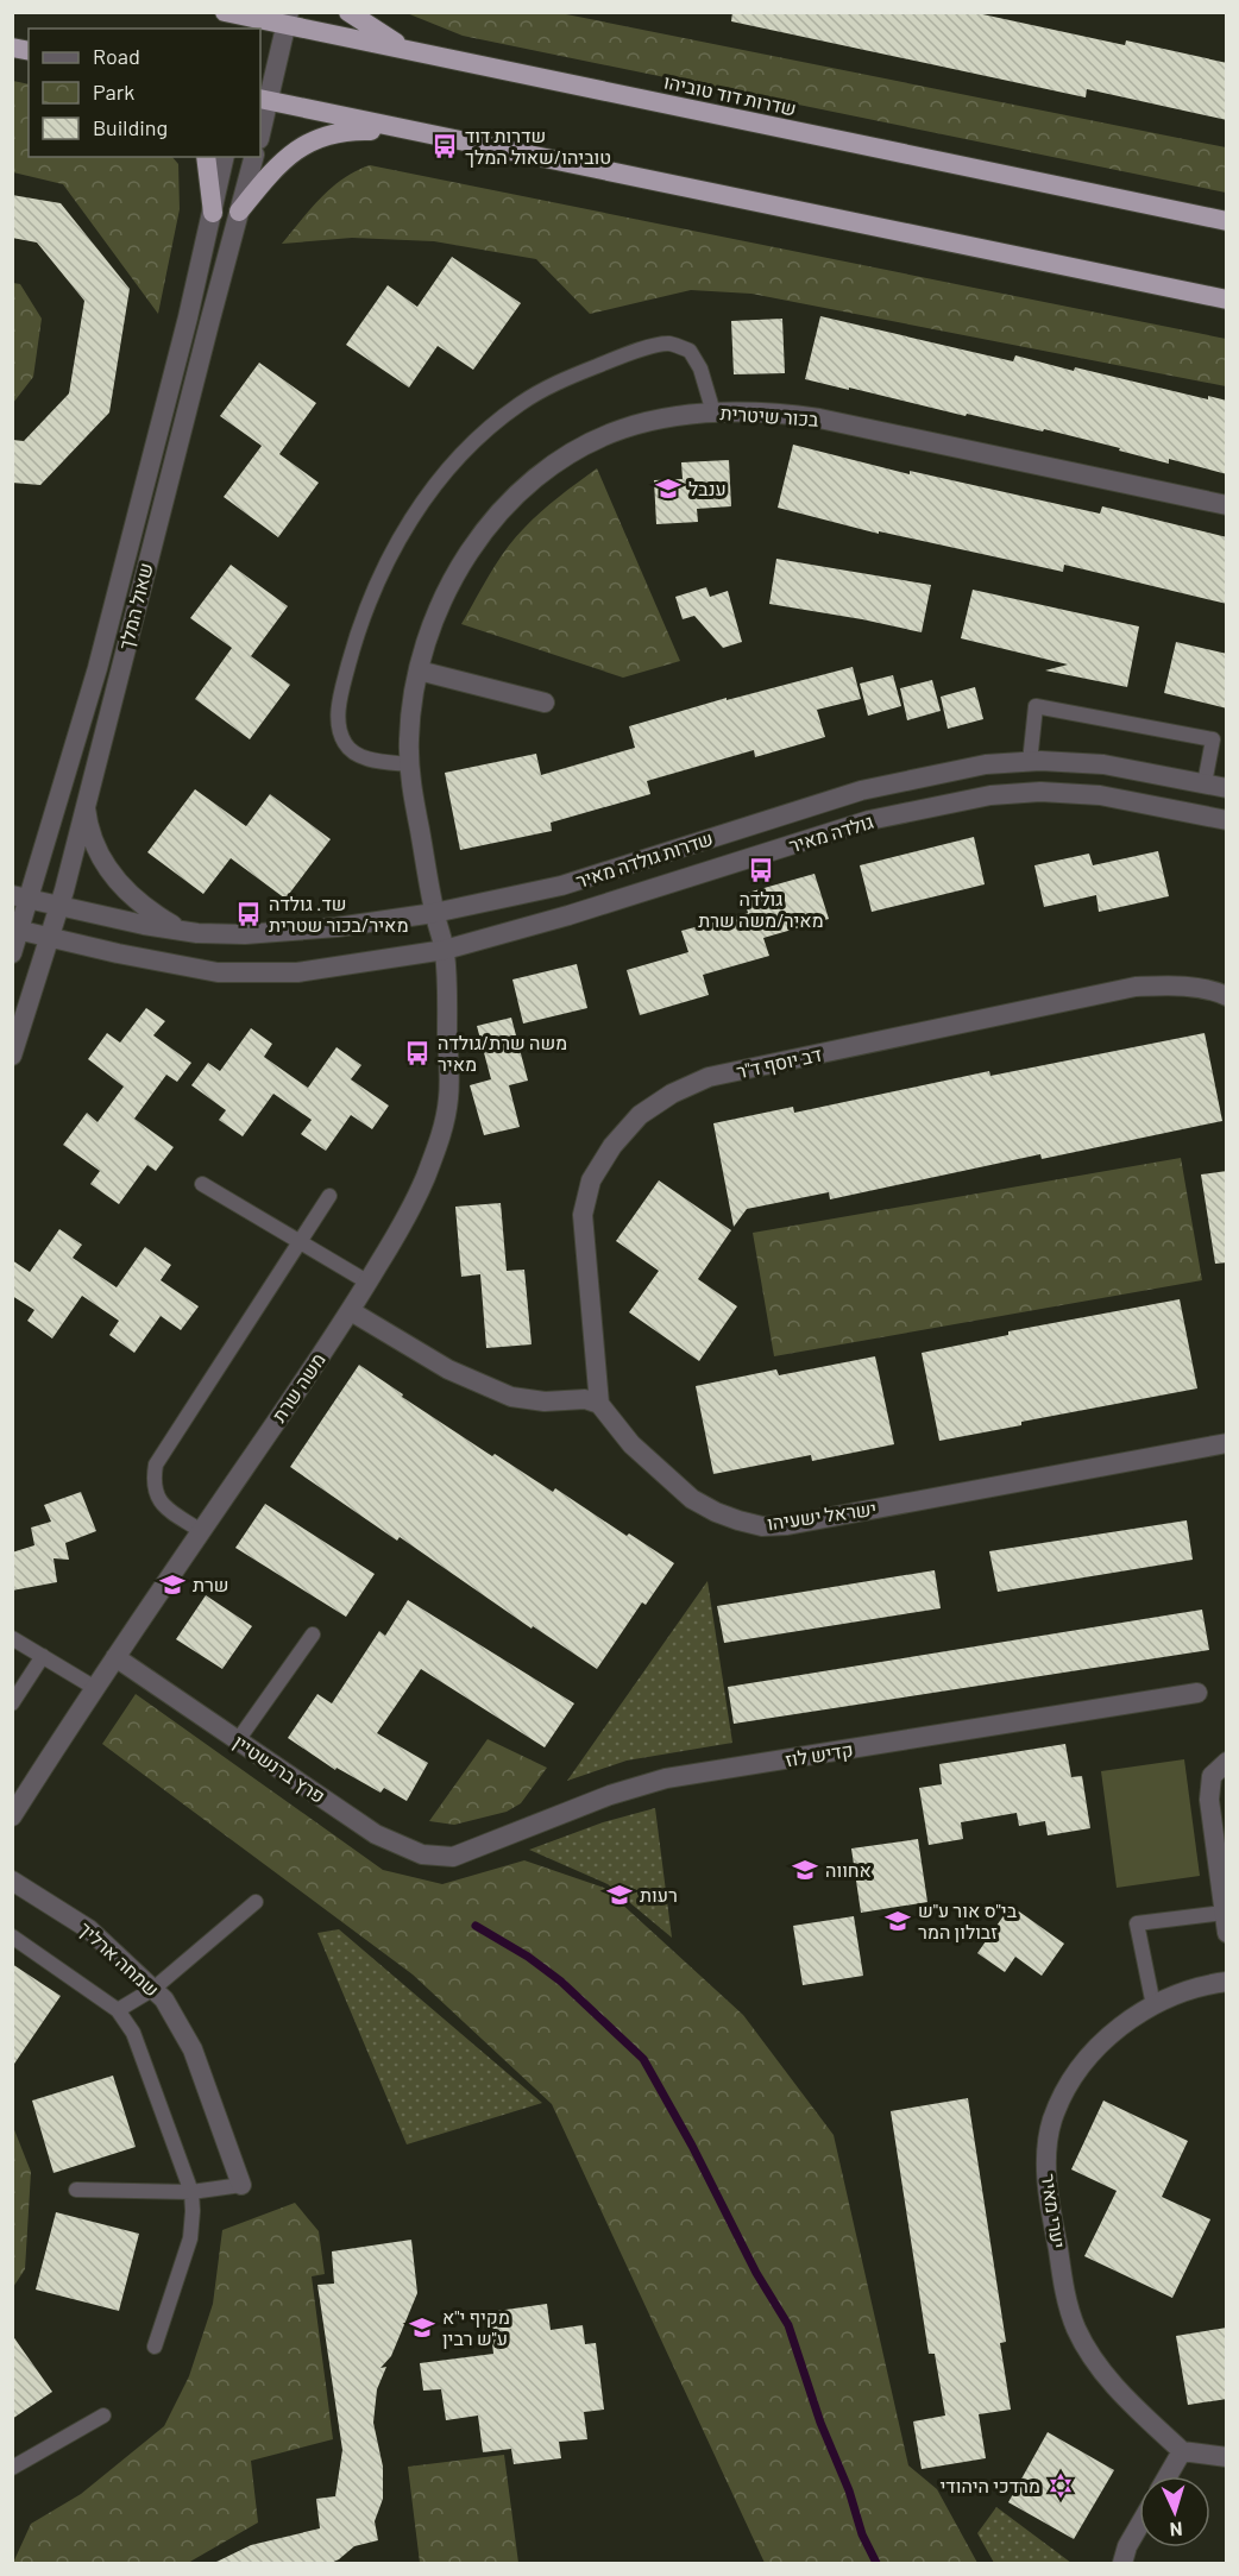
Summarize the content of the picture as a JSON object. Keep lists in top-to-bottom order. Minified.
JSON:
{"streets":{"highway":["שדרות דוד טוביהו"],"street":["בכור שיטרית","שאול המלך","גולדה מאיר","שדרות גולדה מאיר","דב יוסף ד\"ר","משה שרת","ישראל ישעיהו","קדיש לוז","פרץ ברנשטיין","שמחה ארליך","יערי מאיר"]},"crossings":[["בכור שיטרית","שדרות גולדה מאיר"],["בכור שיטרית","משה שרת"],["שאול המלך","שדרות גולדה מאיר"],["גולדה מאיר","משה שרת"],["שדרות גולדה מאיר","משה שרת"],["דב יוסף ד\"ר","ישראל ישעיהו"],["משה שרת","פרץ ברנשטיין"],["קדיש לוז","פרץ ברנשטיין"]],"places":{"bus stop":["שדרות דוד טוביהו/שאול המלך","גולדה מאיר/משה שרת","שד. גולדה מאיר/בכור שטרית","משה שרת/גולדה מאיר"],"school or university":["ענבל","שרת","אחווה","רעות","בי\"ס אור ע\"ש זבולון המר","מקיף י\"א ע\"ש רבין"],"synagogue":["מרדכי היהודי"]},"legend":["Road","Park","Building"],"north":"bottom"}
